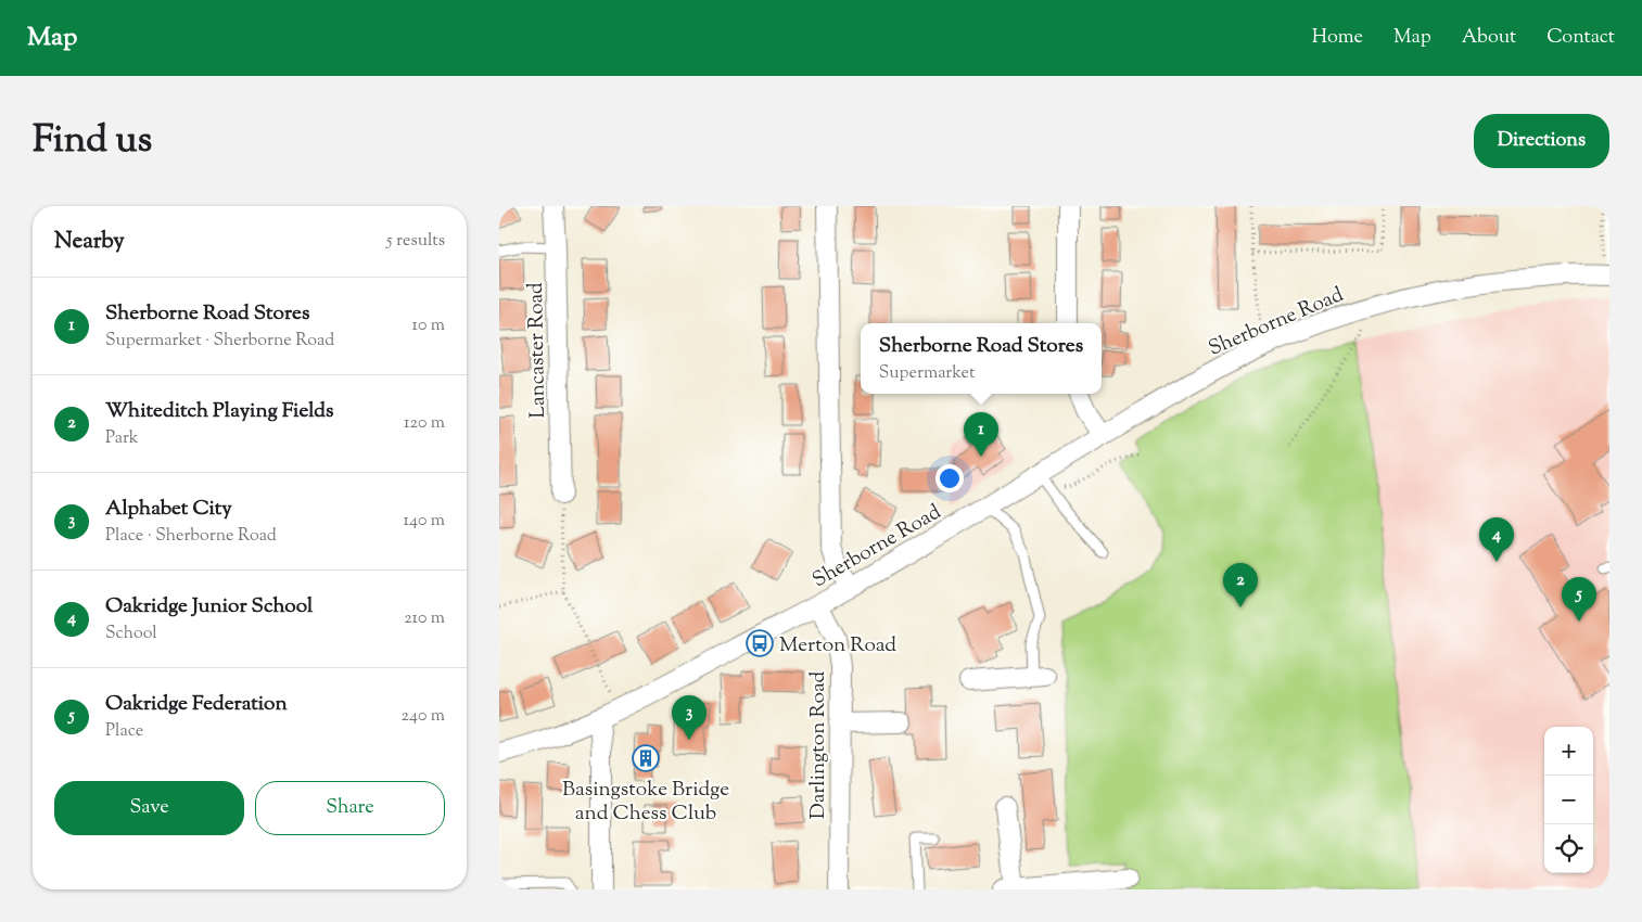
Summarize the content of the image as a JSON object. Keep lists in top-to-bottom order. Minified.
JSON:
{"streets":{"street":["Sherborne Road","Lancaster Road","Darlington Road"]},"crossings":[["Sherborne Road","Darlington Road"]],"places":{"bus stop":["Merton Road"],"building":["Basingstoke Bridge and Chess Club"]},"page":{"header":"Map","nav":["Home","Map","About","Contact"],"title":"Find us","buttons":["Directions",["Save","Share"]],"heading":["Nearby","5 results"],"list":[{"mark":"1","name":"Sherborne Road Stores","note":"Supermarket · Sherborne Road","value":"10 m"},{"mark":"2","name":"Whiteditch Playing Fields","note":"Park","value":"120 m"},{"mark":"3","name":"Alphabet City","note":"Place · Sherborne Road","value":"140 m"},{"mark":"4","name":"Oakridge Junior School","note":"School","value":"210 m"},{"mark":"5","name":"Oakridge Federation","note":"Place","value":"240 m"}],"popup":["Sherborne Road Stores","Supermarket"],"pins":["1","4","2","5","3"],"map_buttons":["+","−"]}}
